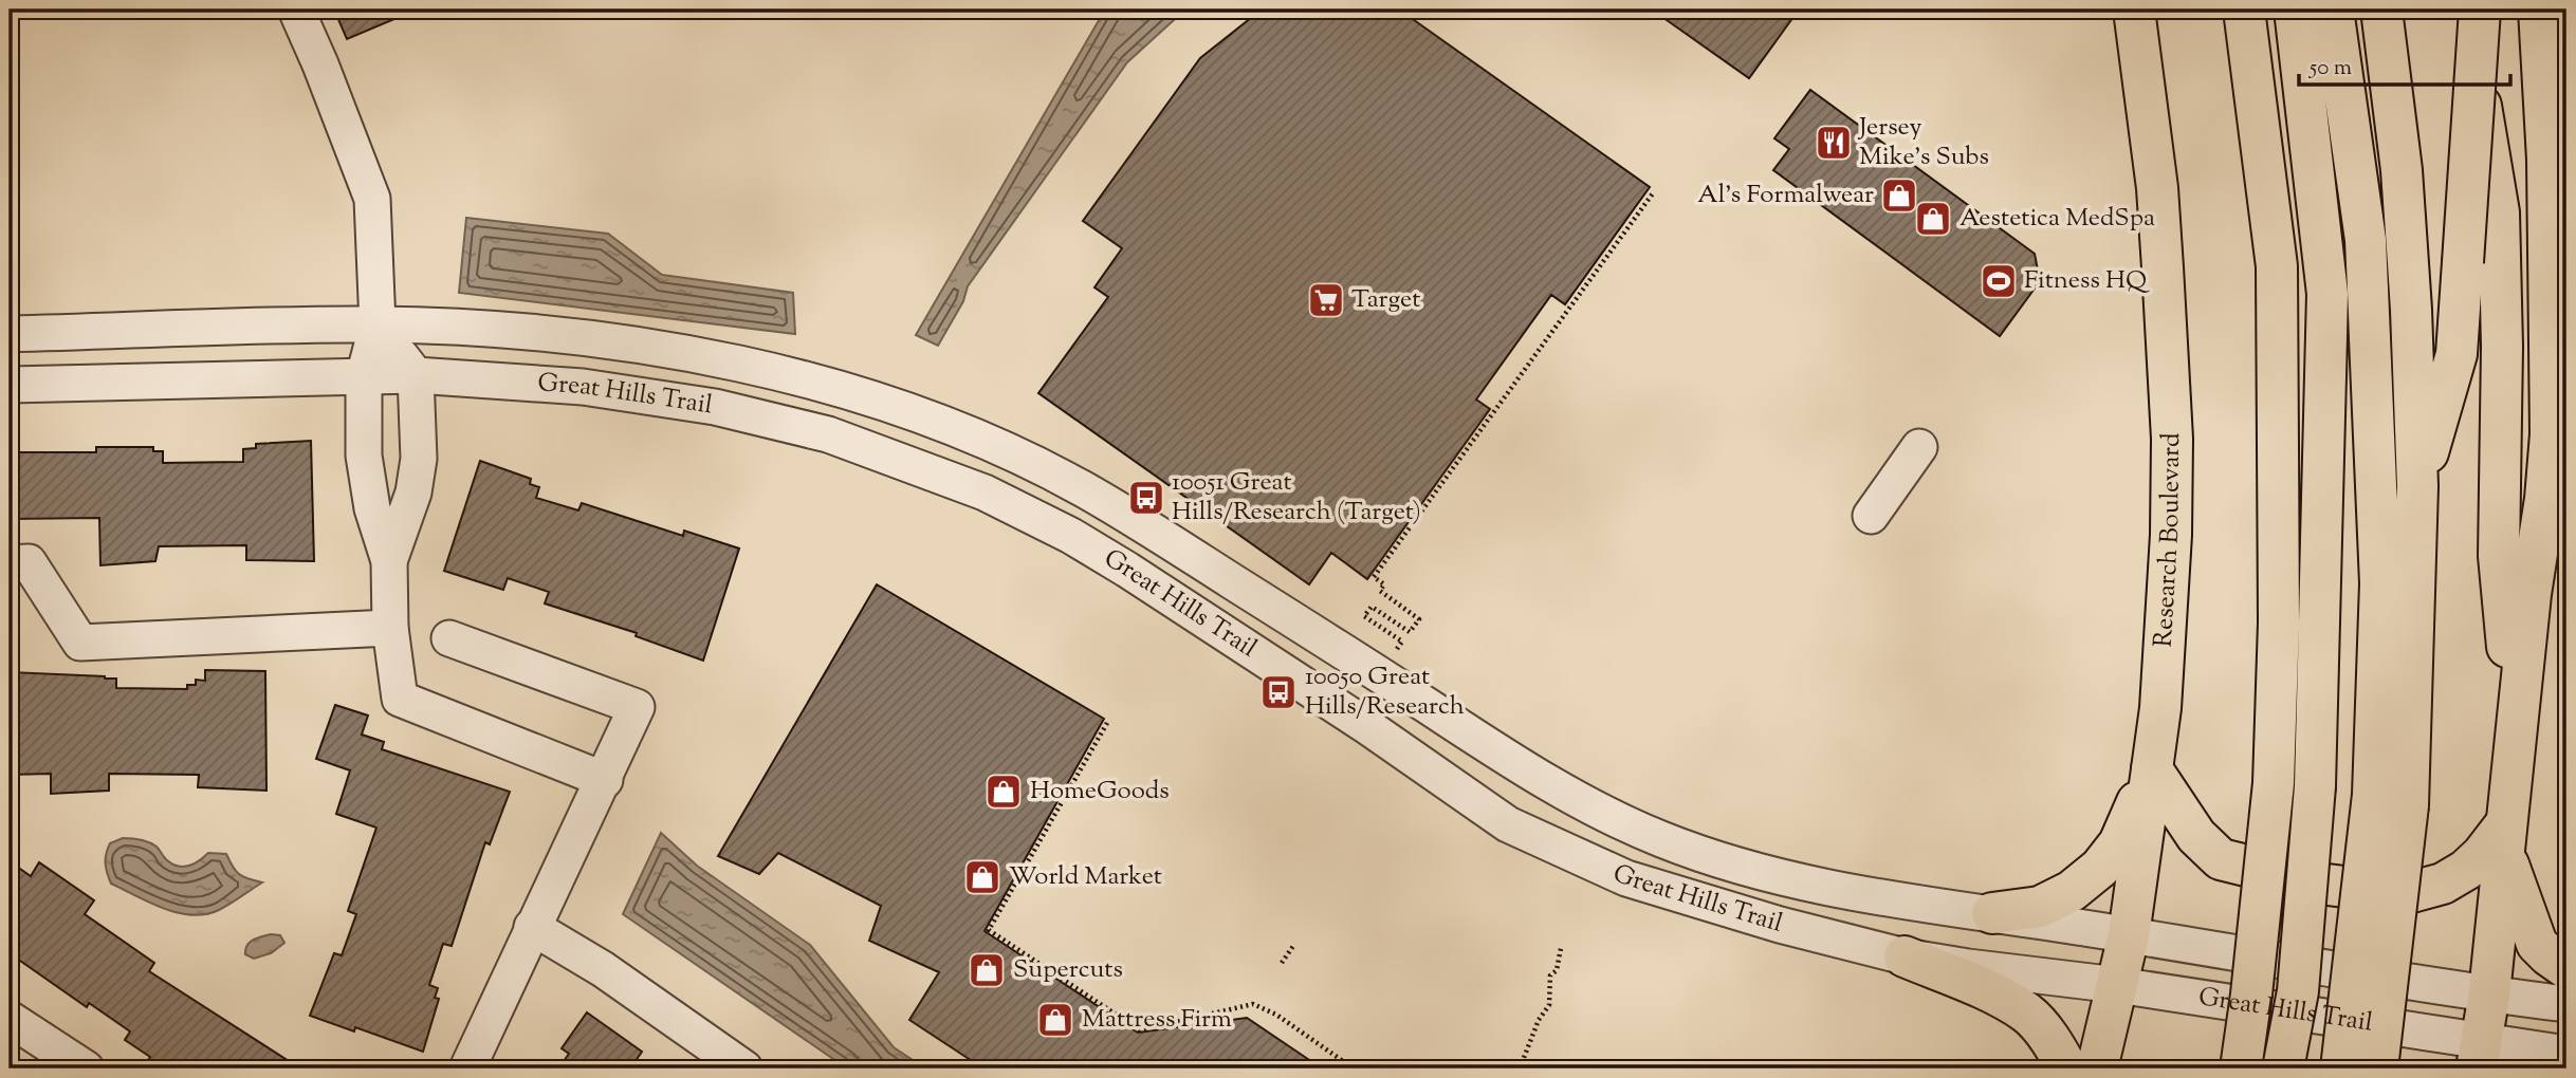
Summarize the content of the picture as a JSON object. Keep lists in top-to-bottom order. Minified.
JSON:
{"streets":{"main road":["Research Boulevard"],"street":["Great Hills Trail"]},"crossings":[["Great Hills Trail","Research Boulevard"]],"places":{"restaurant":["Jersey Mike's Subs"],"shop":["Al's Formalwear","Aestetica MedSpa","HomeGoods","World Market","Supercuts","Mattress Firm"],"sports":["Fitness HQ"],"supermarket":["Target"],"bus stop":["10051 Great Hills/Research (Target)","10050 Great Hills/Research"]},"scale_bar":"50 m"}
